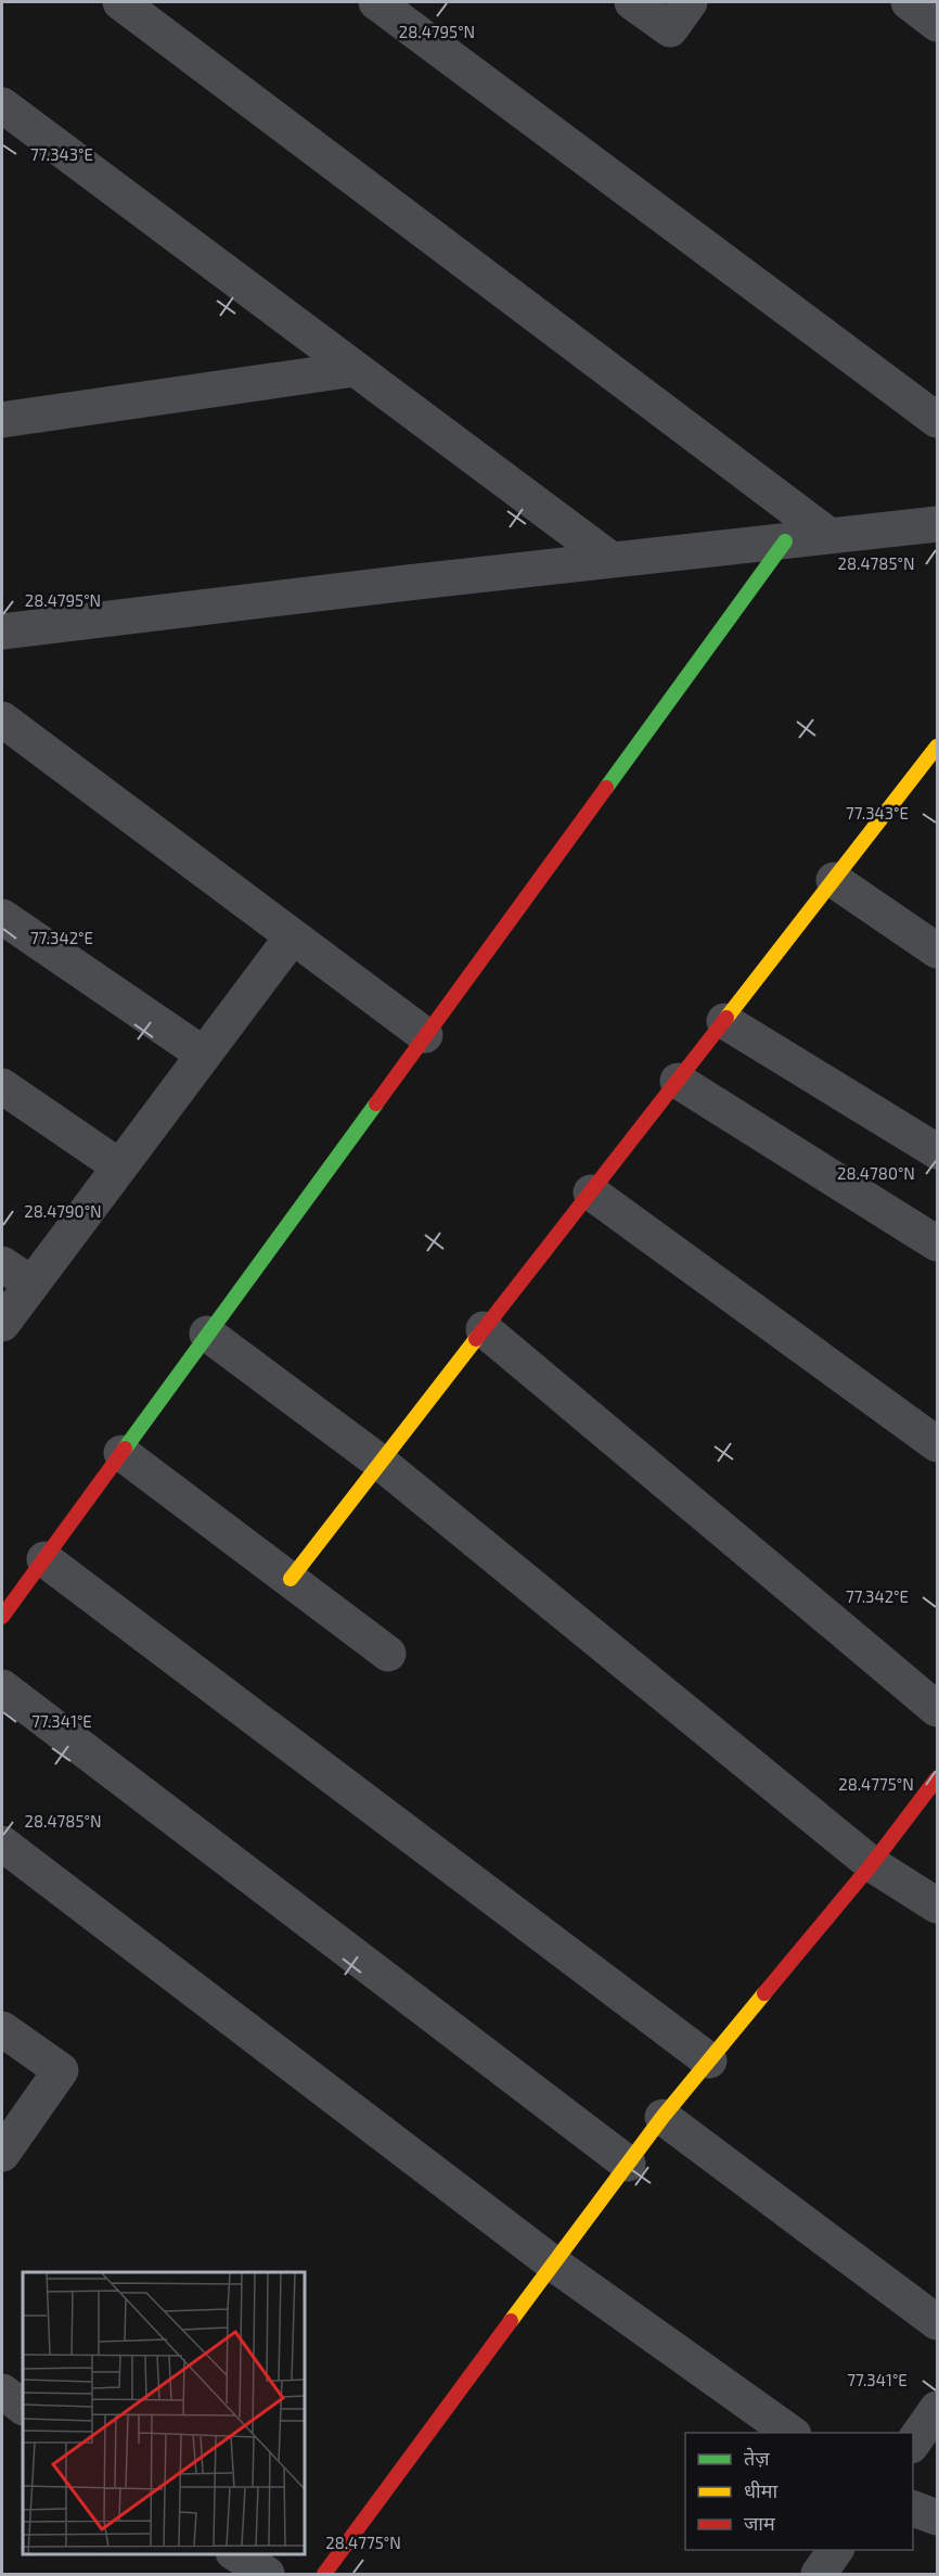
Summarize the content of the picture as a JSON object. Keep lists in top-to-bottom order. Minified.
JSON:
{"legend":["तेज़","धीमा","जाम"],"coordinates":["28.4795°N","77.343°E","28.4785°N","77.342°E","28.4780°N","28.4790°N","77.341°E","28.4775°N"]}
